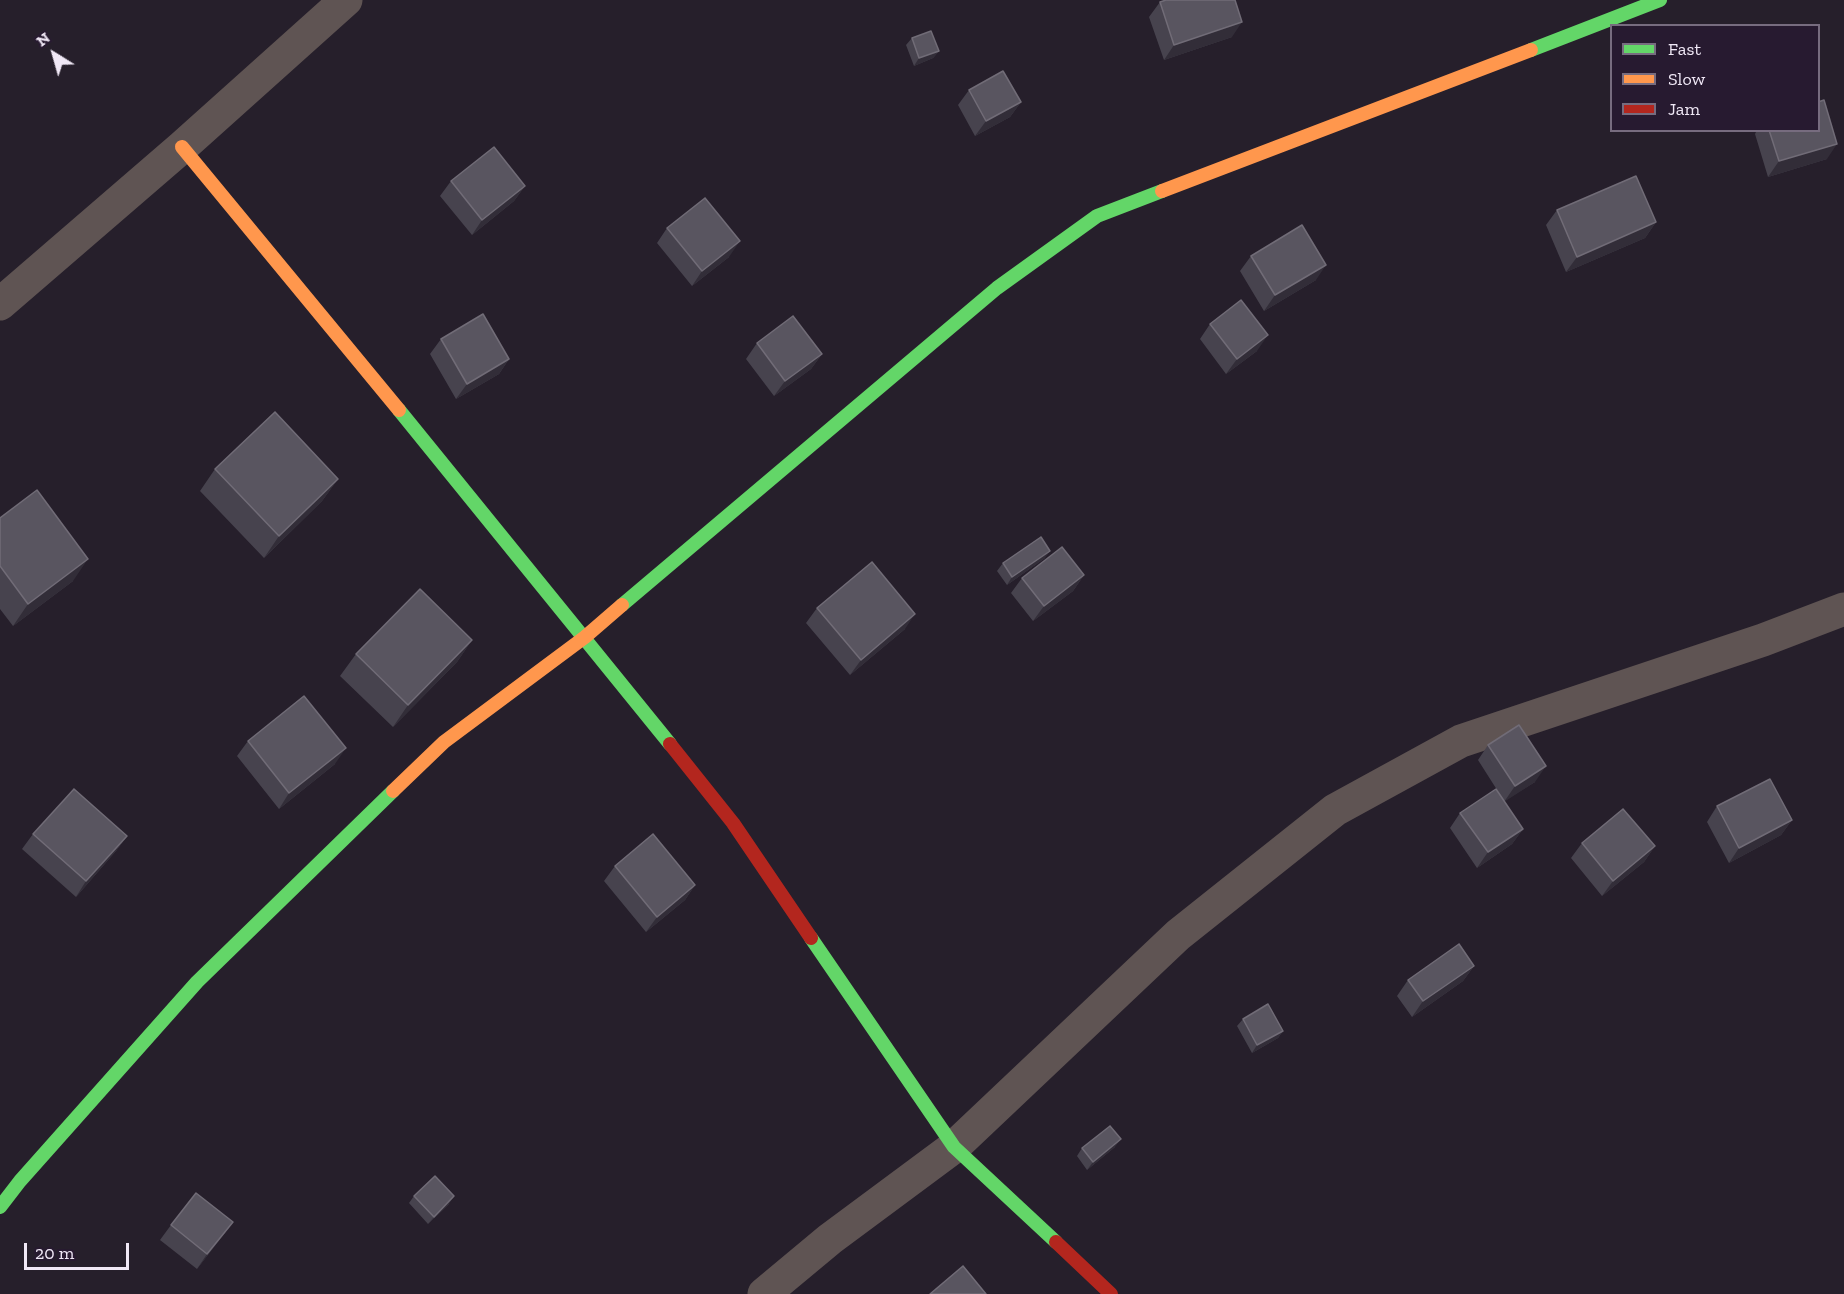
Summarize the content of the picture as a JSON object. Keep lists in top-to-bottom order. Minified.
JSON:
{"legend":["Fast","Slow","Jam"],"scale_bar":"20 m","north":"top left"}
